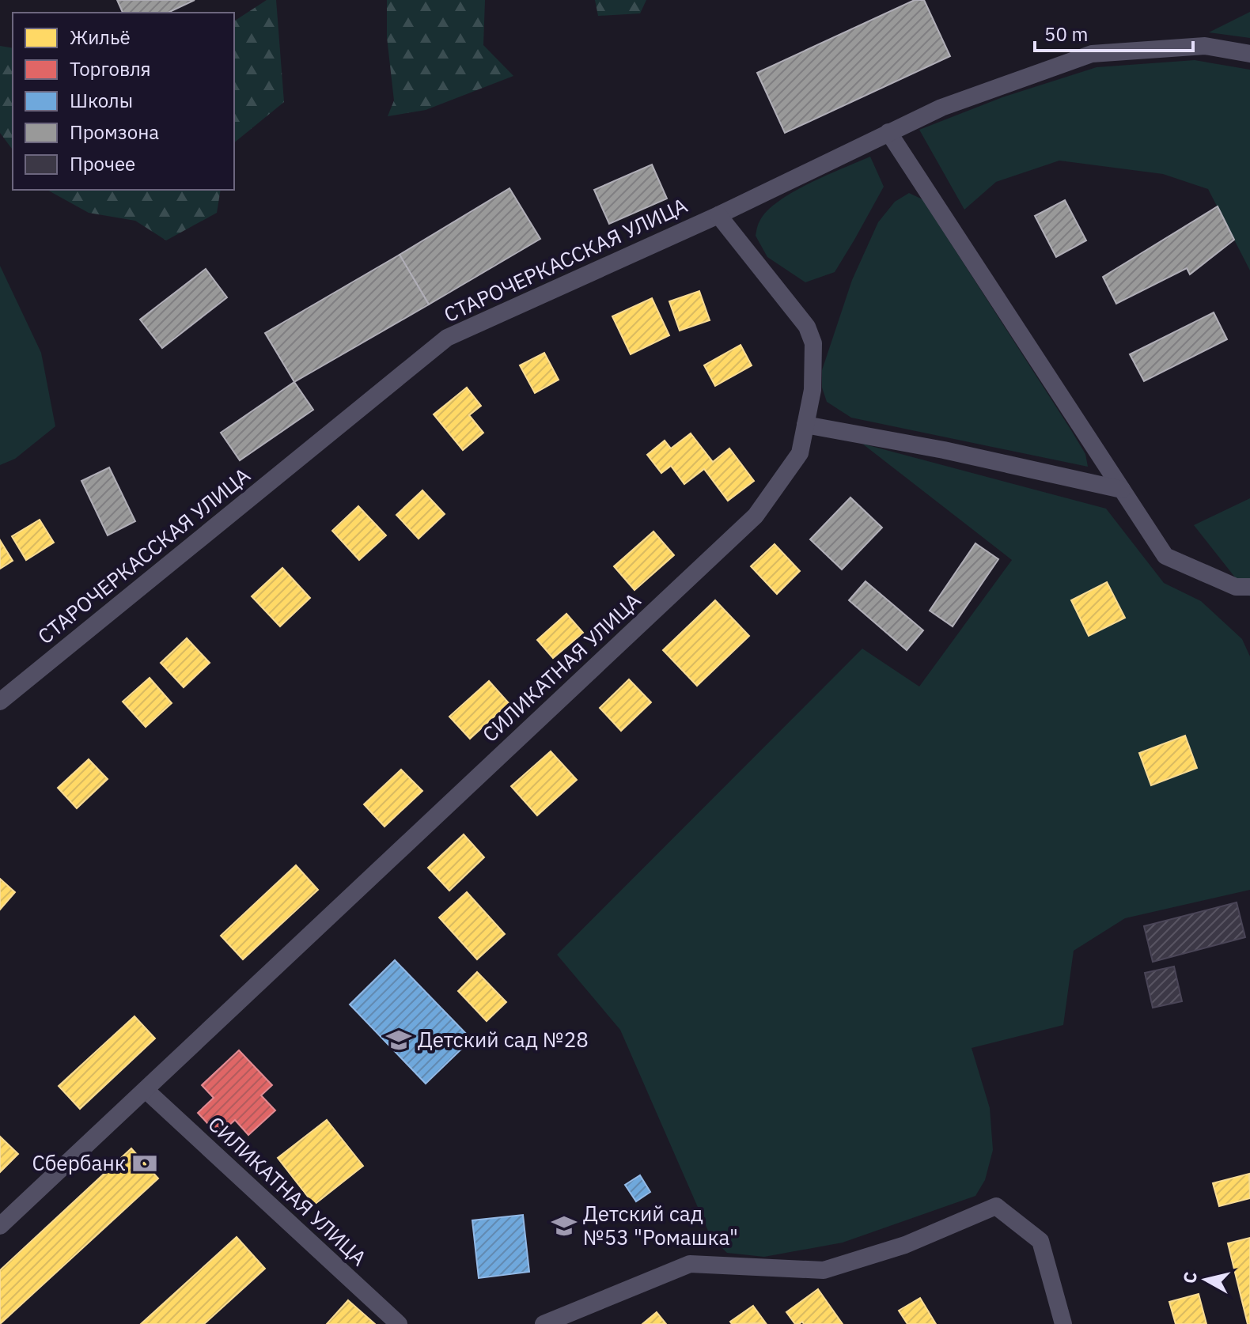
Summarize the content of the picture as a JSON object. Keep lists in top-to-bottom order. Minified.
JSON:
{"streets":{"street":["СТАРОЧЕРКАССКАЯ УЛИЦА","СИЛИКАТНАЯ УЛИЦА"]},"crossings":[["СТАРОЧЕРКАССКАЯ УЛИЦА","СИЛИКАТНАЯ УЛИЦА"]],"places":{"school or university":["Детский сад №28","Детский сад №53 \"Ромашка\""],"bank":["Сбербанк"]},"legend":["Жильё","Торговля","Школы","Промзона","Прочее"],"scale_bar":"50 m","north":"left"}
